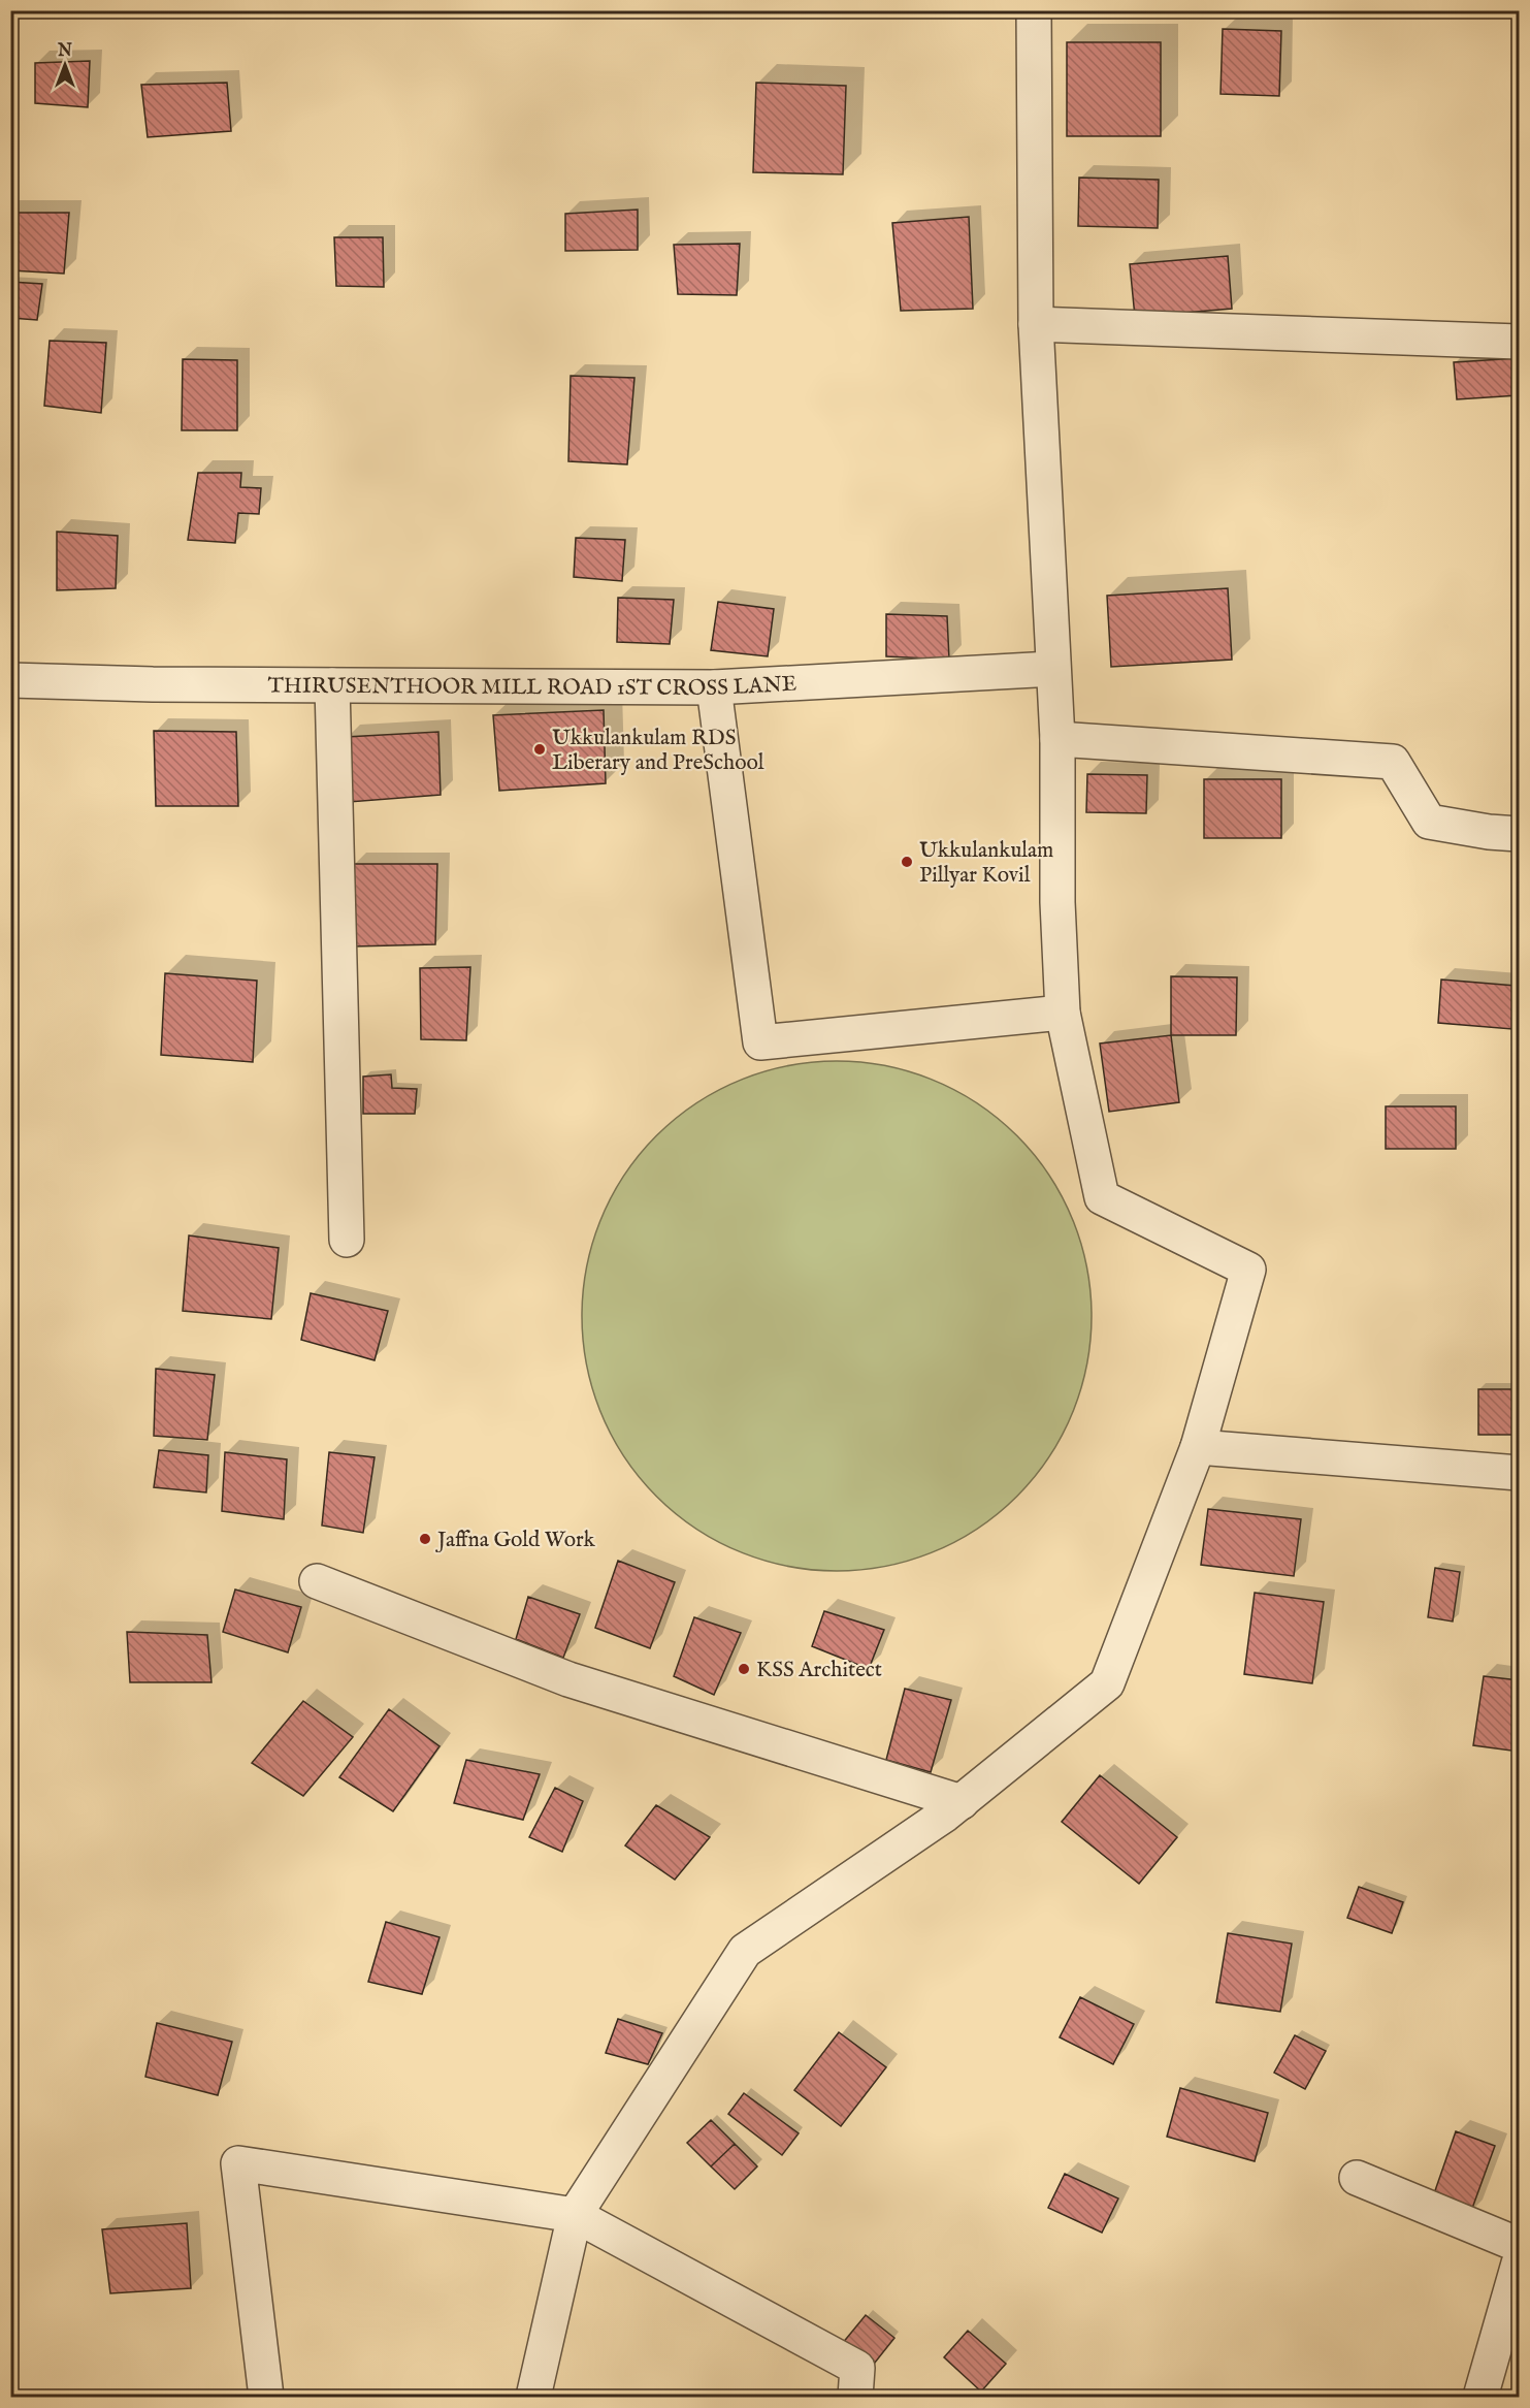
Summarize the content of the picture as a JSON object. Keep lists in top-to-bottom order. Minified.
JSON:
{"streets":{"street":["THIRUSENTHOOR MILL ROAD 1ST CROSS LANE"]},"places":["Ukkulankulam RDS Liberary and PreSchool","Ukkulankulam Pillyar Kovil","Jaffna Gold Work","KSS Architect"],"north":"top"}
